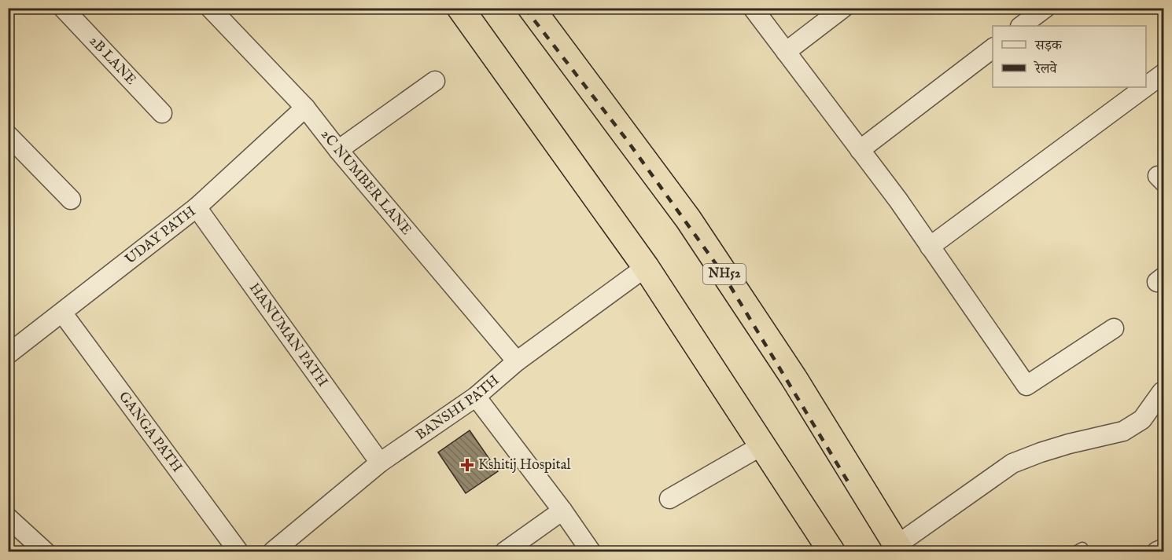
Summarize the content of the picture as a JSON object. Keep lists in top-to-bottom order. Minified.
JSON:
{"streets":{"highway":["NH52"],"street":["2B LANE","2C NUMBER LANE","UDAY PATH","HANUMAN PATH","BANSHI PATH","GANGA PATH"]},"crossings":[["2C NUMBER LANE","UDAY PATH"],["2C NUMBER LANE","BANSHI PATH"],["UDAY PATH","HANUMAN PATH"],["UDAY PATH","GANGA PATH"],["HANUMAN PATH","BANSHI PATH"]],"places":{"health":["Kshitij Hospital"]},"legend":["सड़क","रेलवे"]}
